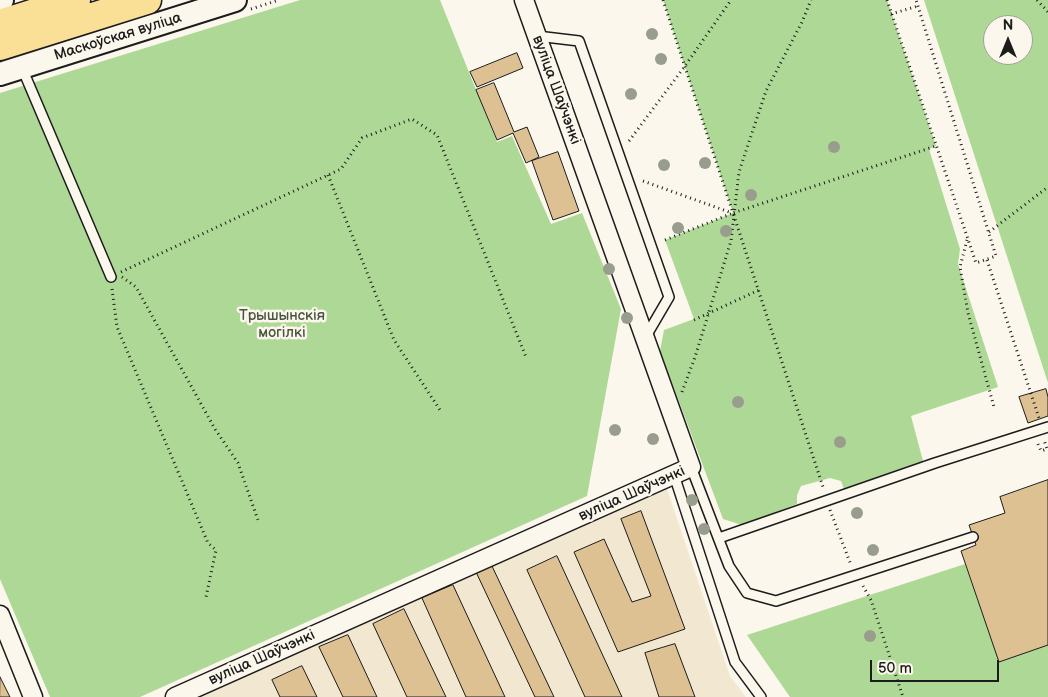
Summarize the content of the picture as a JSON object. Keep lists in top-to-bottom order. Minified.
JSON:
{"streets":{"main road":["Маскоўская вуліца"],"street":["вуліца Шаўчэнкі"]},"parks":["Трышынскія могілкі"],"scale_bar":"50 m","north":"top"}
